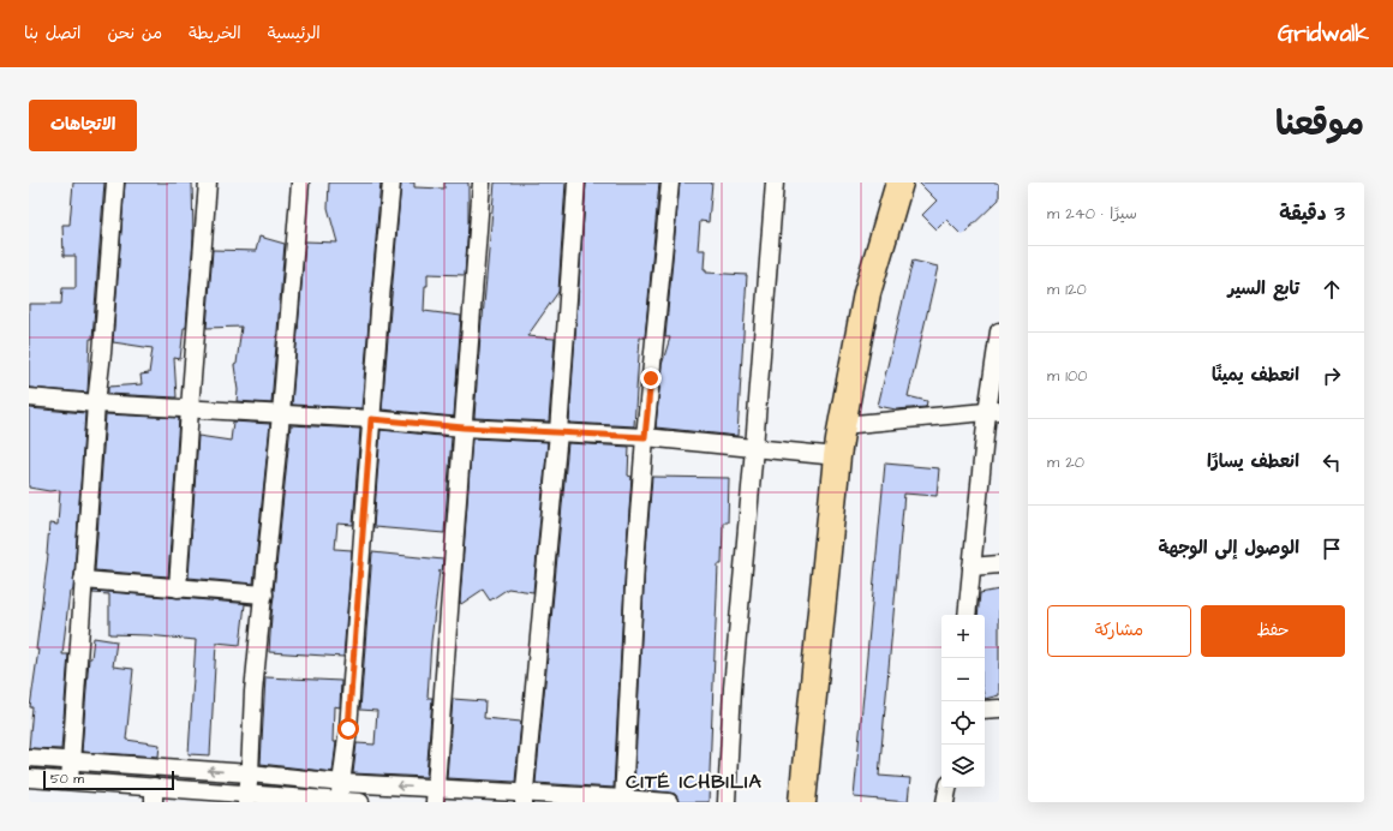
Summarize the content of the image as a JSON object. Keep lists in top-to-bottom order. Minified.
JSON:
{"districts":["CITÉ ICHBILIA"],"scale_bar":"50 m","page":{"header":"Gridwalk","nav":["الرئيسية","الخريطة","من نحن","اتصل بنا"],"title":"موقعنا","buttons":["الاتجاهات",["حفظ","مشاركة"]],"heading":["3 دقيقة","سيرًا · 240 m"],"list":[["تابع السير","120 m"],["انعطف يمينًا","100 m"],["انعطف يسارًا","20 m"],"الوصول إلى الوجهة"],"map_buttons":["+","−"],"scale":"50 m"}}
